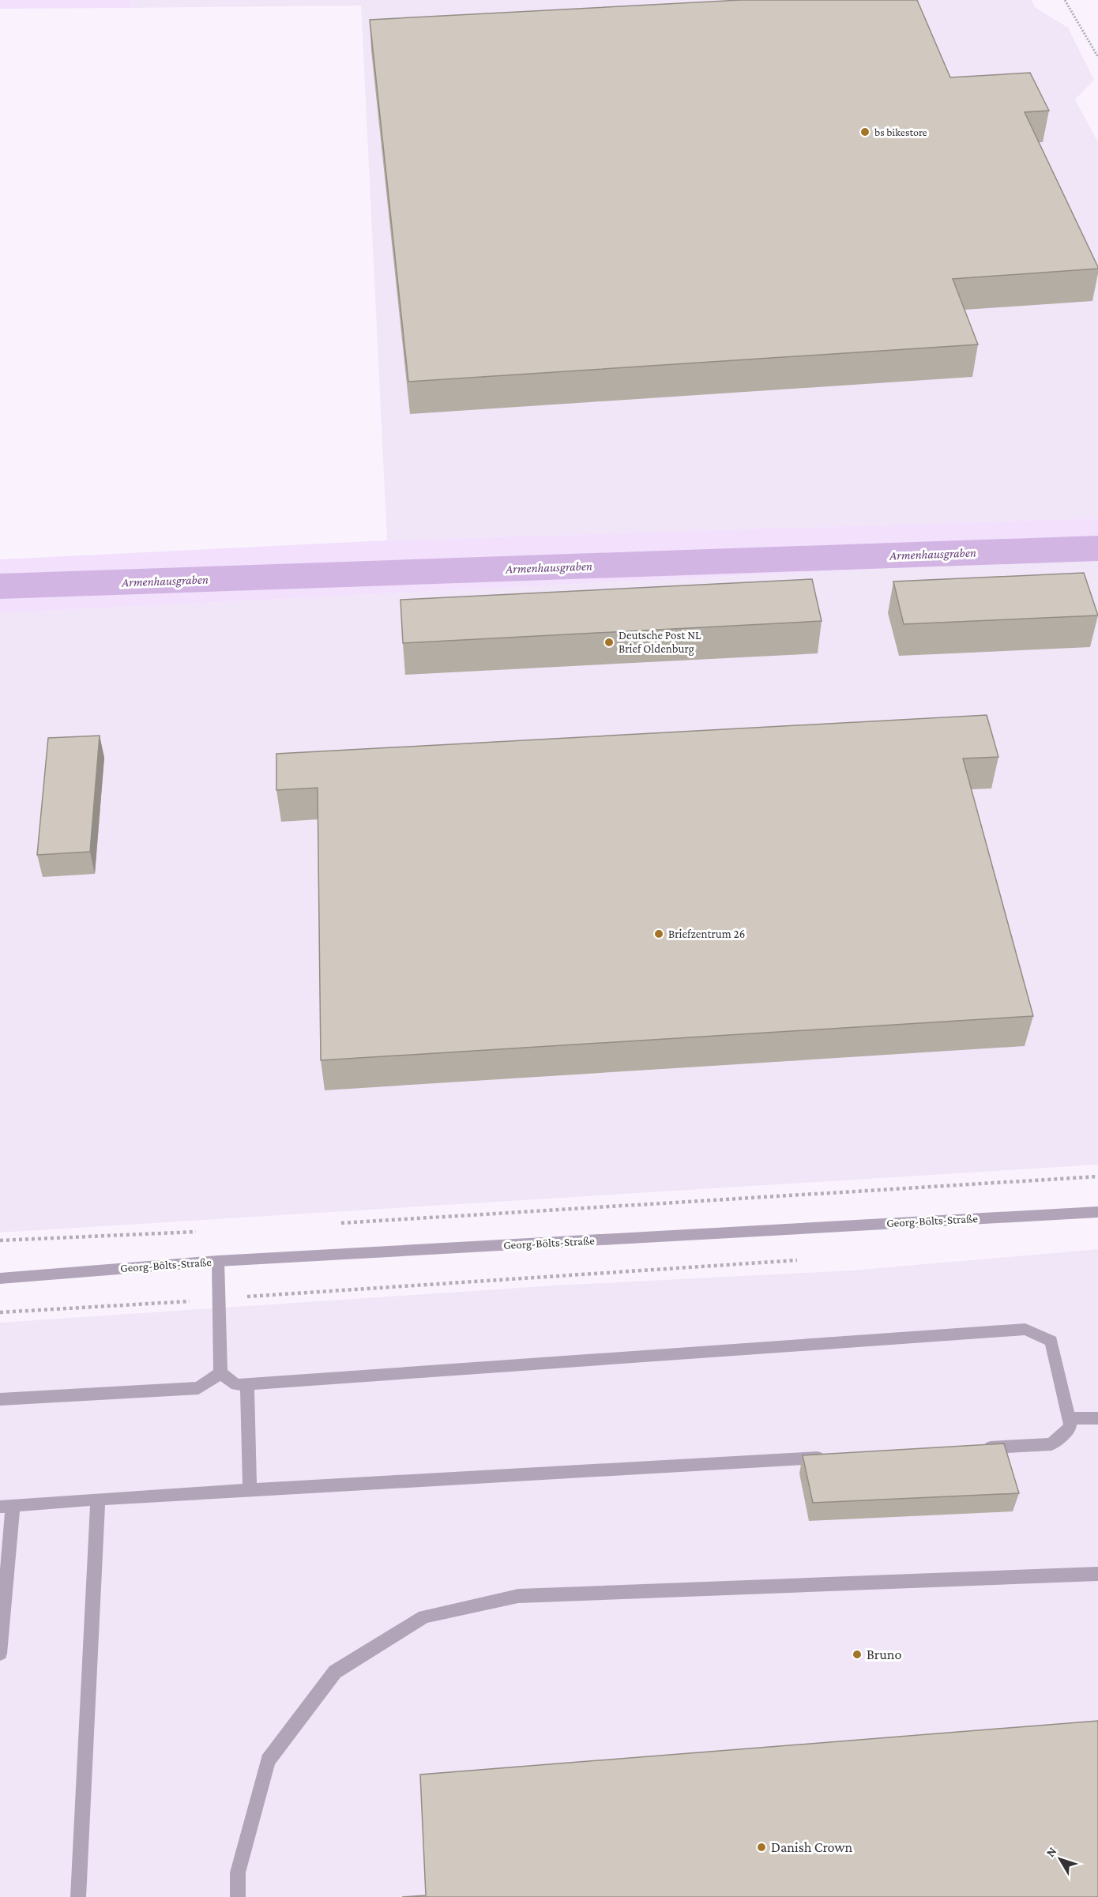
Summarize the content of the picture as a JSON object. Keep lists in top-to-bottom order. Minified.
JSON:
{"streets":{"street":["Georg-Bölts-Straße"]},"water":["Armenhausgraben"],"places":["bs bikestore","Deutsche Post NL Brief Oldenburg","Briefzentrum 26","Bruno","Danish Crown"],"north":"top left"}
